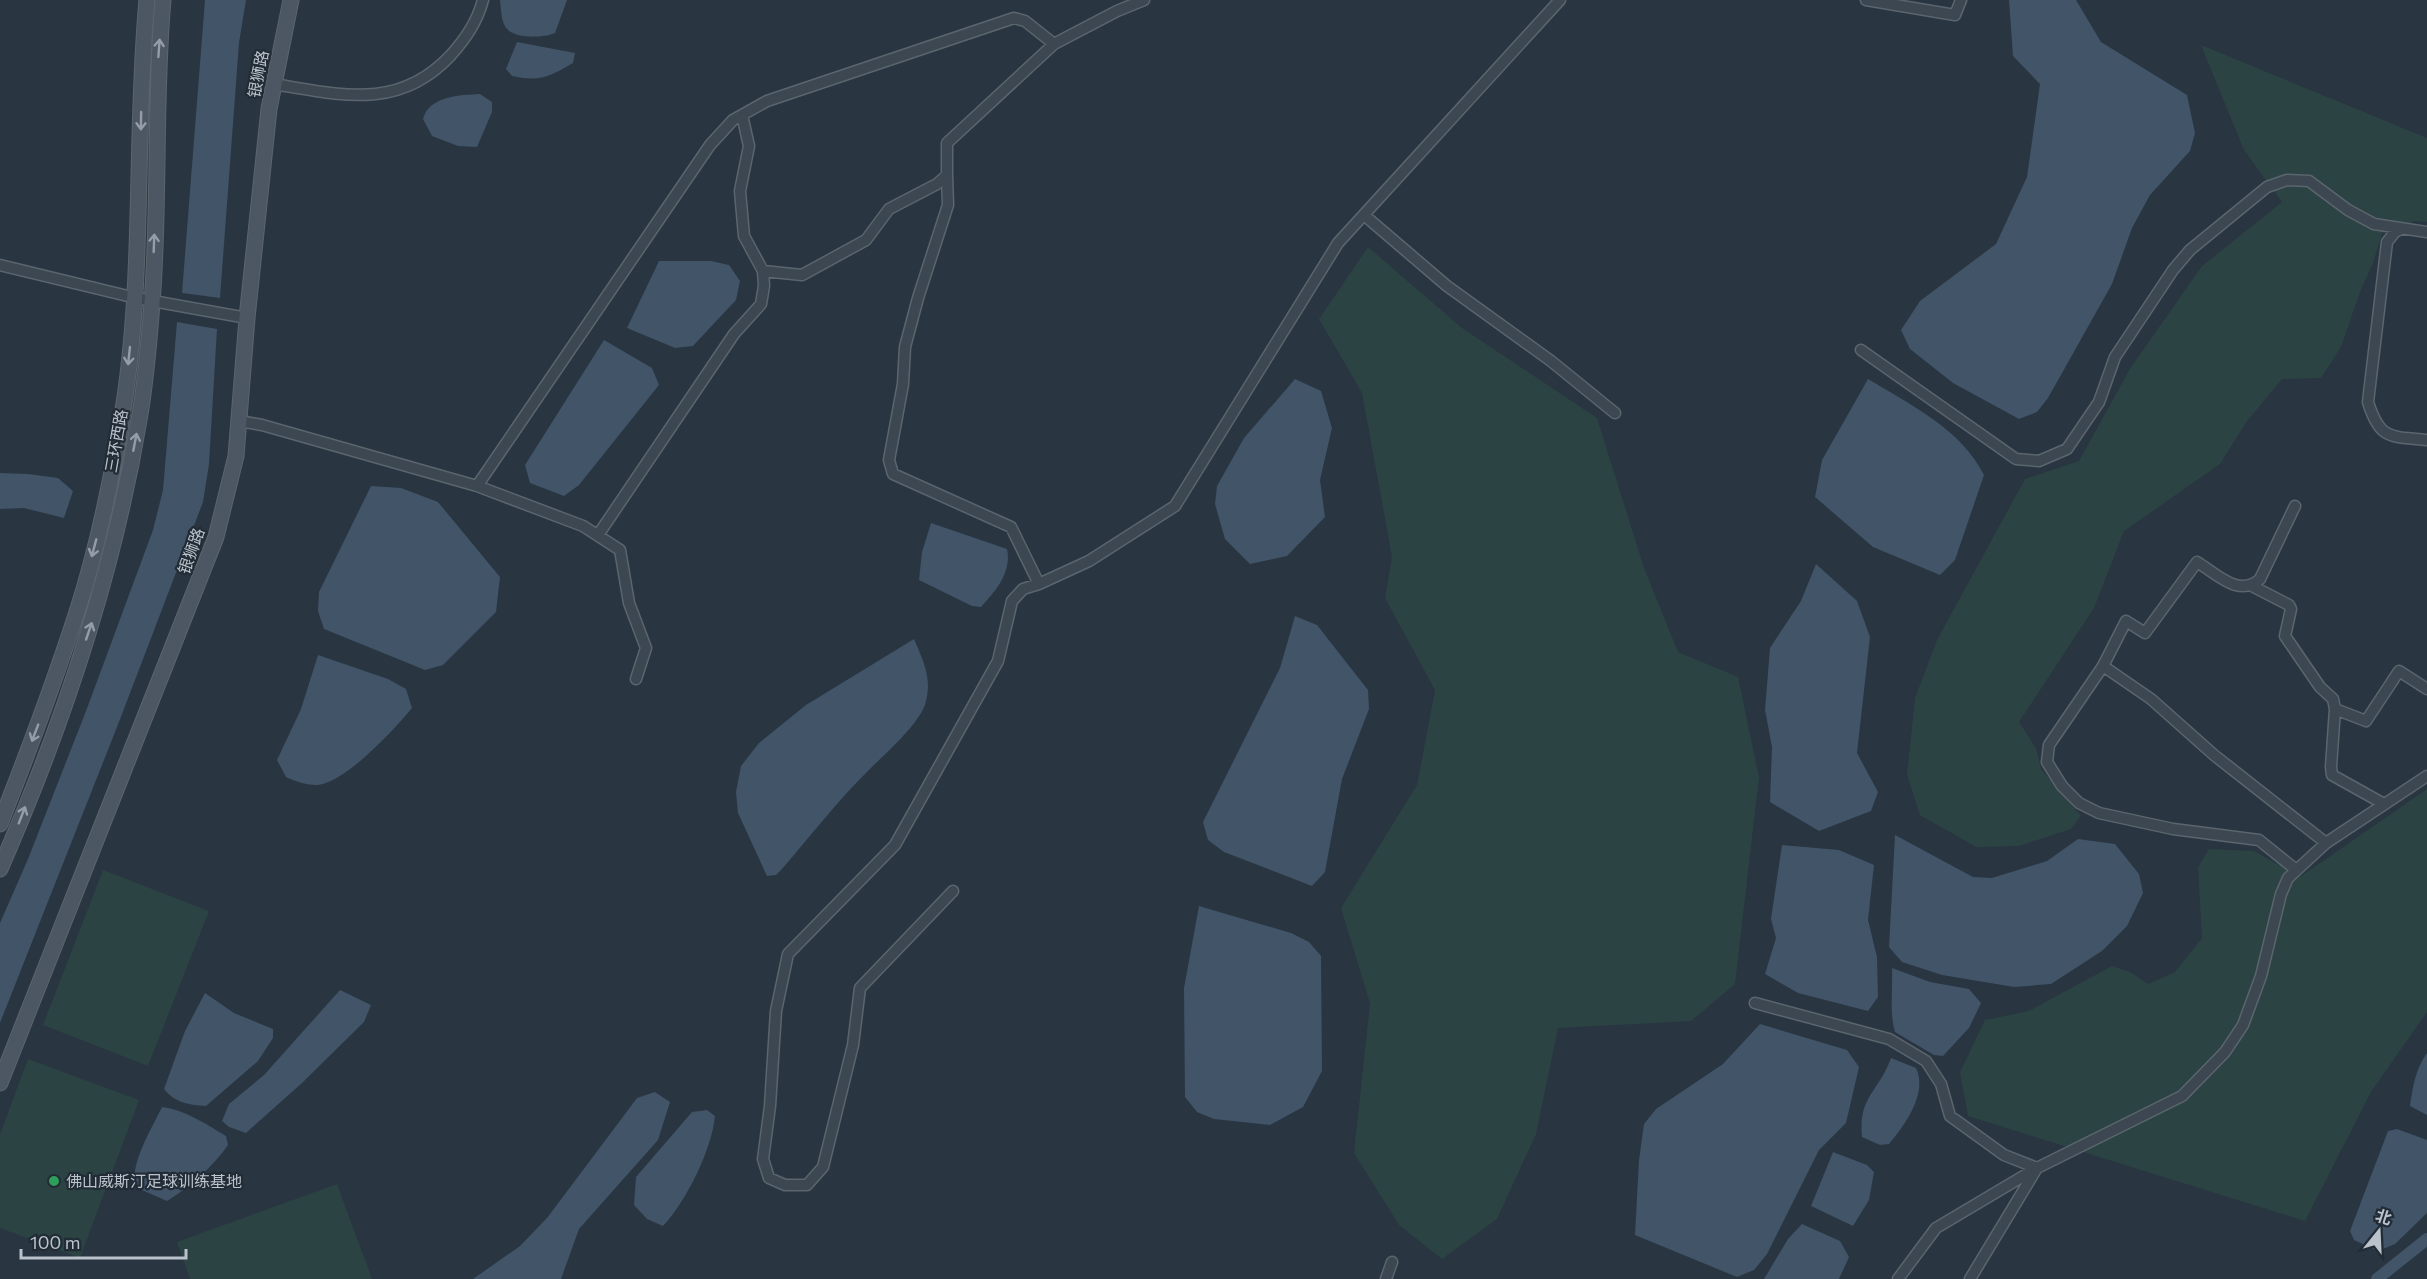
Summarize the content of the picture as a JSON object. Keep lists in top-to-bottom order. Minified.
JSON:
{"streets":{"main road":["银狮路","三环西路"]},"places":["佛山威斯汀足球训练基地"],"scale_bar":"100 m","north":"top"}
